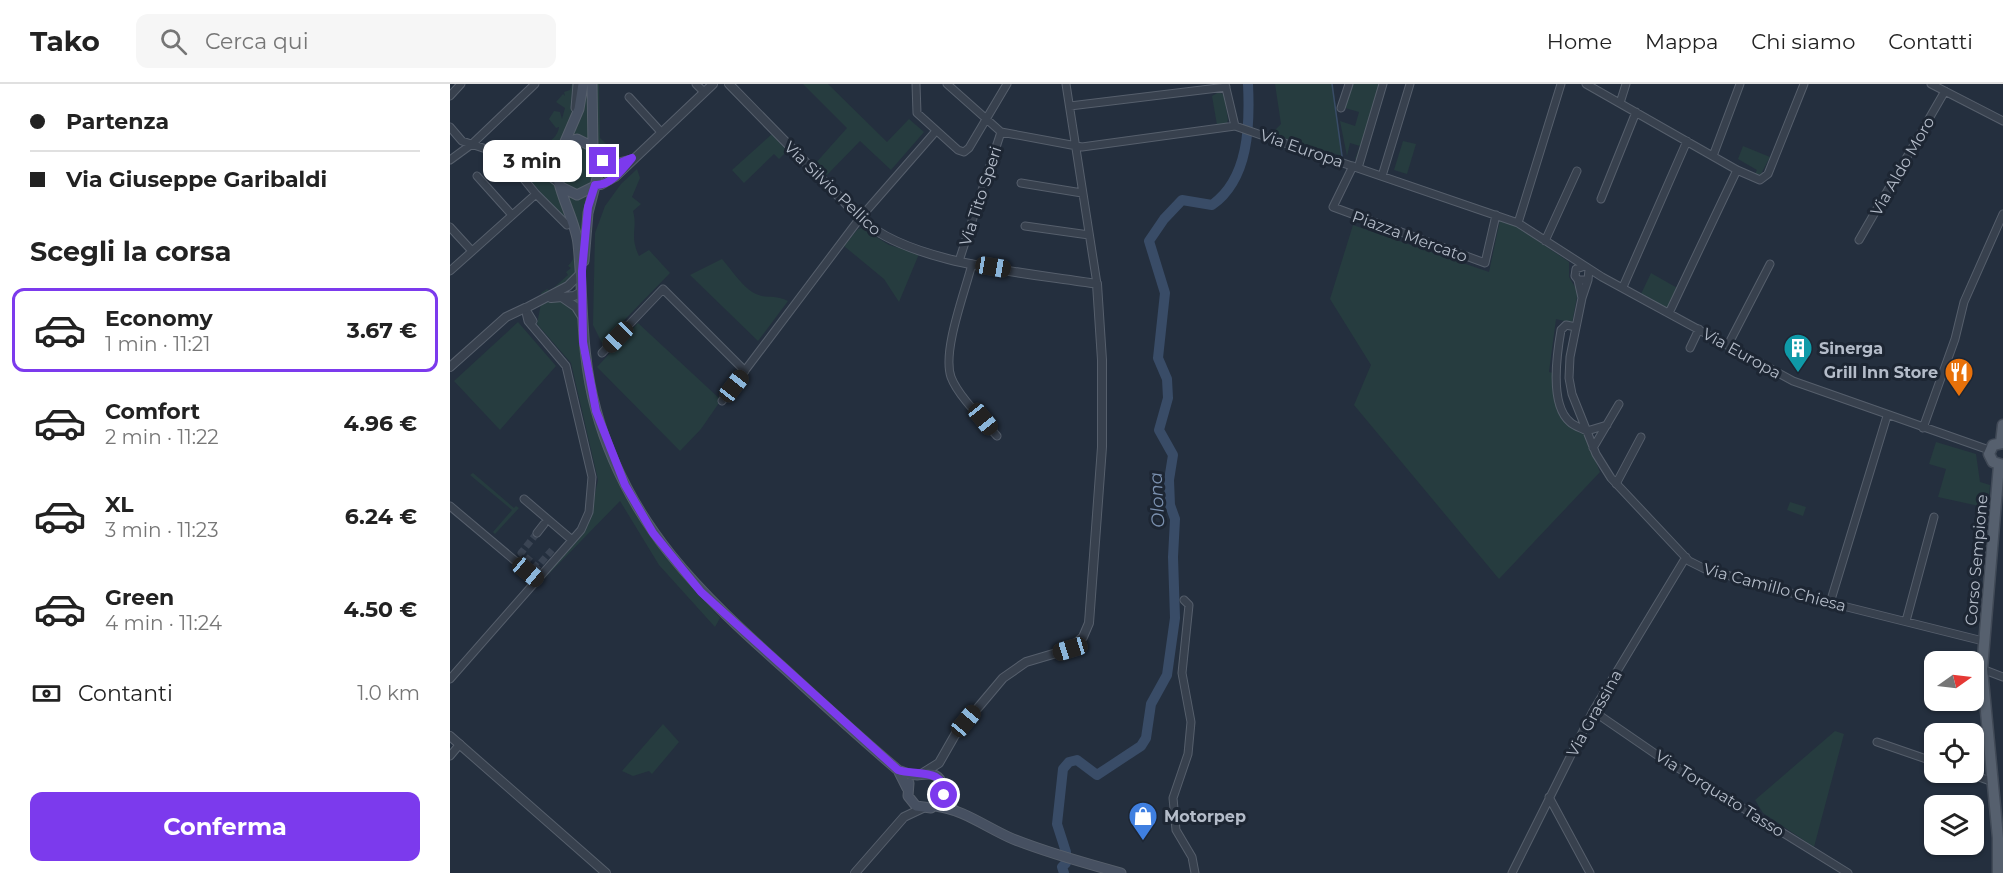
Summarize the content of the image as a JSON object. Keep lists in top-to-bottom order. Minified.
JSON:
{"streets":{"main road":["Corso Sempione"],"street":["Via Europa","Via Aldo Moro","Via Silvio Pellico","Via Tito Speri","Piazza Mercato","Via Camillo Chiesa","Via Grassina","Via Torquato Tasso"]},"crossings":[["Via Europa","Piazza Mercato"],["Via Silvio Pellico","Via Tito Speri"],["Corso Sempione","Via Camillo Chiesa"],["Via Camillo Chiesa","Via Grassina"],["Via Grassina","Via Torquato Tasso"]],"water":["Olona"],"places":{"building":["Sinerga"],"restaurant":["Grill Inn Store"],"shop":["Motorpep"]},"north":"right","page":{"header":"Tako","search":"Cerca qui","nav":["Home","Mappa","Chi siamo","Contatti"],"banner":["Partenza","Via Giuseppe Garibaldi"],"bubble":"3 min","heading":"Scegli la corsa","list":[{"name":"Economy","note":"1 min · 11:21","value":"3.67 €"},{"name":"Comfort","note":"2 min · 11:22","value":"4.96 €"},{"name":"XL","note":"3 min · 11:23","value":"6.24 €"},{"name":"Green","note":"4 min · 11:24","value":"4.50 €"}],"pay":["Contanti","1.0 km"],"buttons":"Conferma"}}
